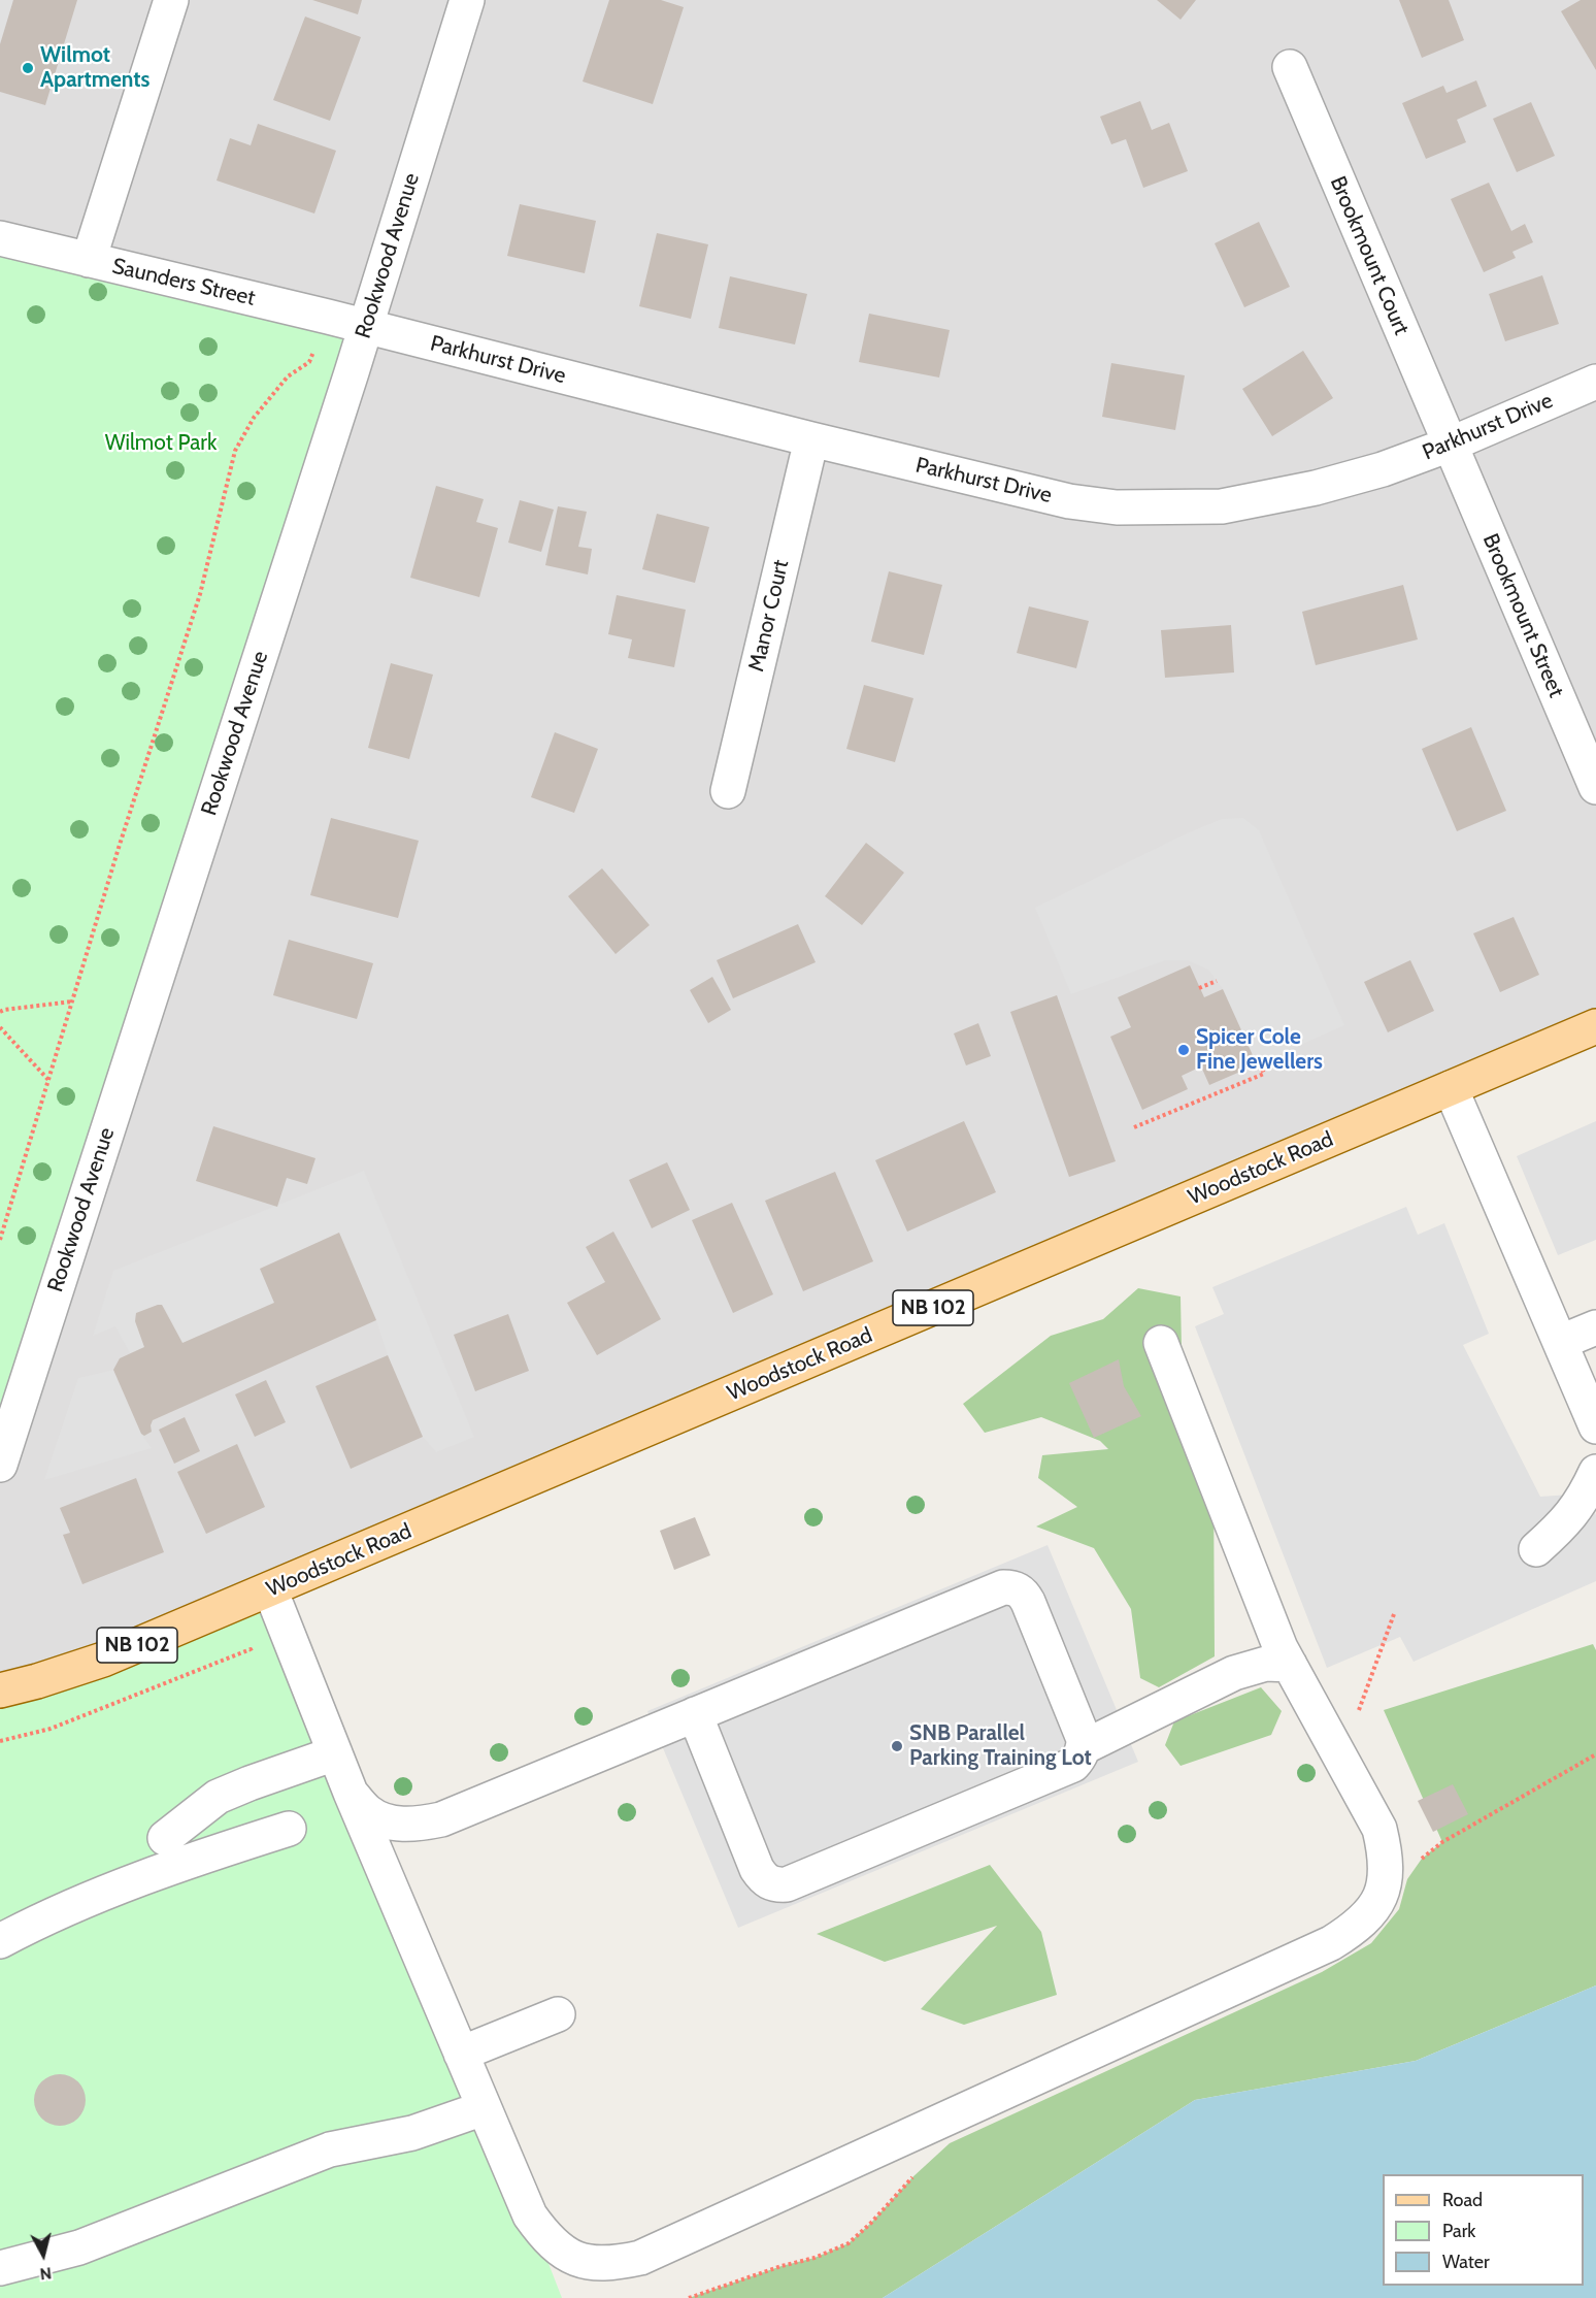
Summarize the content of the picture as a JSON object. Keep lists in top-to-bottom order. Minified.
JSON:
{"streets":{"main road":["Woodstock Road","NB 102"],"street":["Rookwood Avenue","Brookmount Court","Saunders Street","Parkhurst Drive","Manor Court","Brookmount Street"]},"crossings":[["Rookwood Avenue","Saunders Street"],["Rookwood Avenue","Parkhurst Drive"],["Brookmount Court","Parkhurst Drive"],["Brookmount Court","Brookmount Street"],["Saunders Street","Parkhurst Drive"],["Parkhurst Drive","Manor Court"],["Parkhurst Drive","Brookmount Street"]],"parks":["Wilmot Park"],"places":["Wilmot Apartments","Spicer Cole Fine Jewellers","SNB Parallel Parking Training Lot"],"legend":["Road","Park","Water"],"north":"bottom"}
